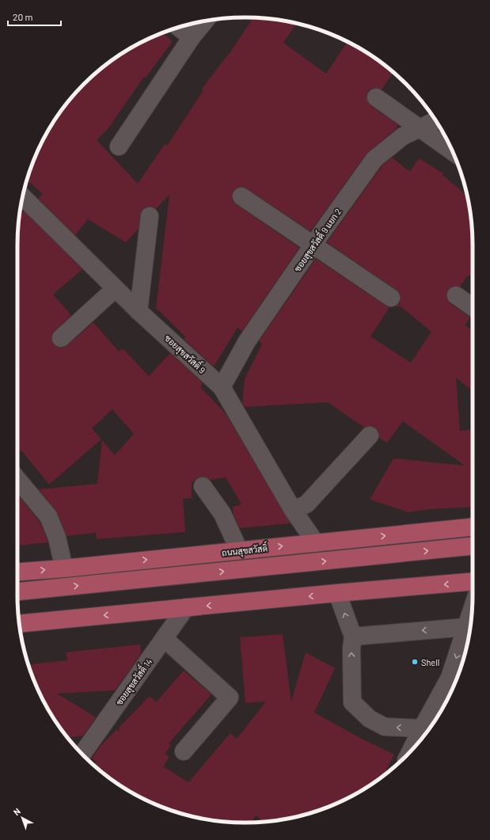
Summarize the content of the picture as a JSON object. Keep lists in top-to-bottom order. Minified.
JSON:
{"streets":{"main road":["ถนนสุขสวัสดิ์"],"street":["ซอยสุขสวัสดิ์ 9 แยก 2","ซอยสุขสวัสดิ์ 9","ซอยสุขสวัสดิ์ 14"]},"crossings":[["ซอยสุขสวัสดิ์ 9 แยก 2","ซอยสุขสวัสดิ์ 9"],["ซอยสุขสวัสดิ์ 9","ถนนสุขสวัสดิ์"]],"places":["Shell"],"scale_bar":"20 m","north":"top left"}
